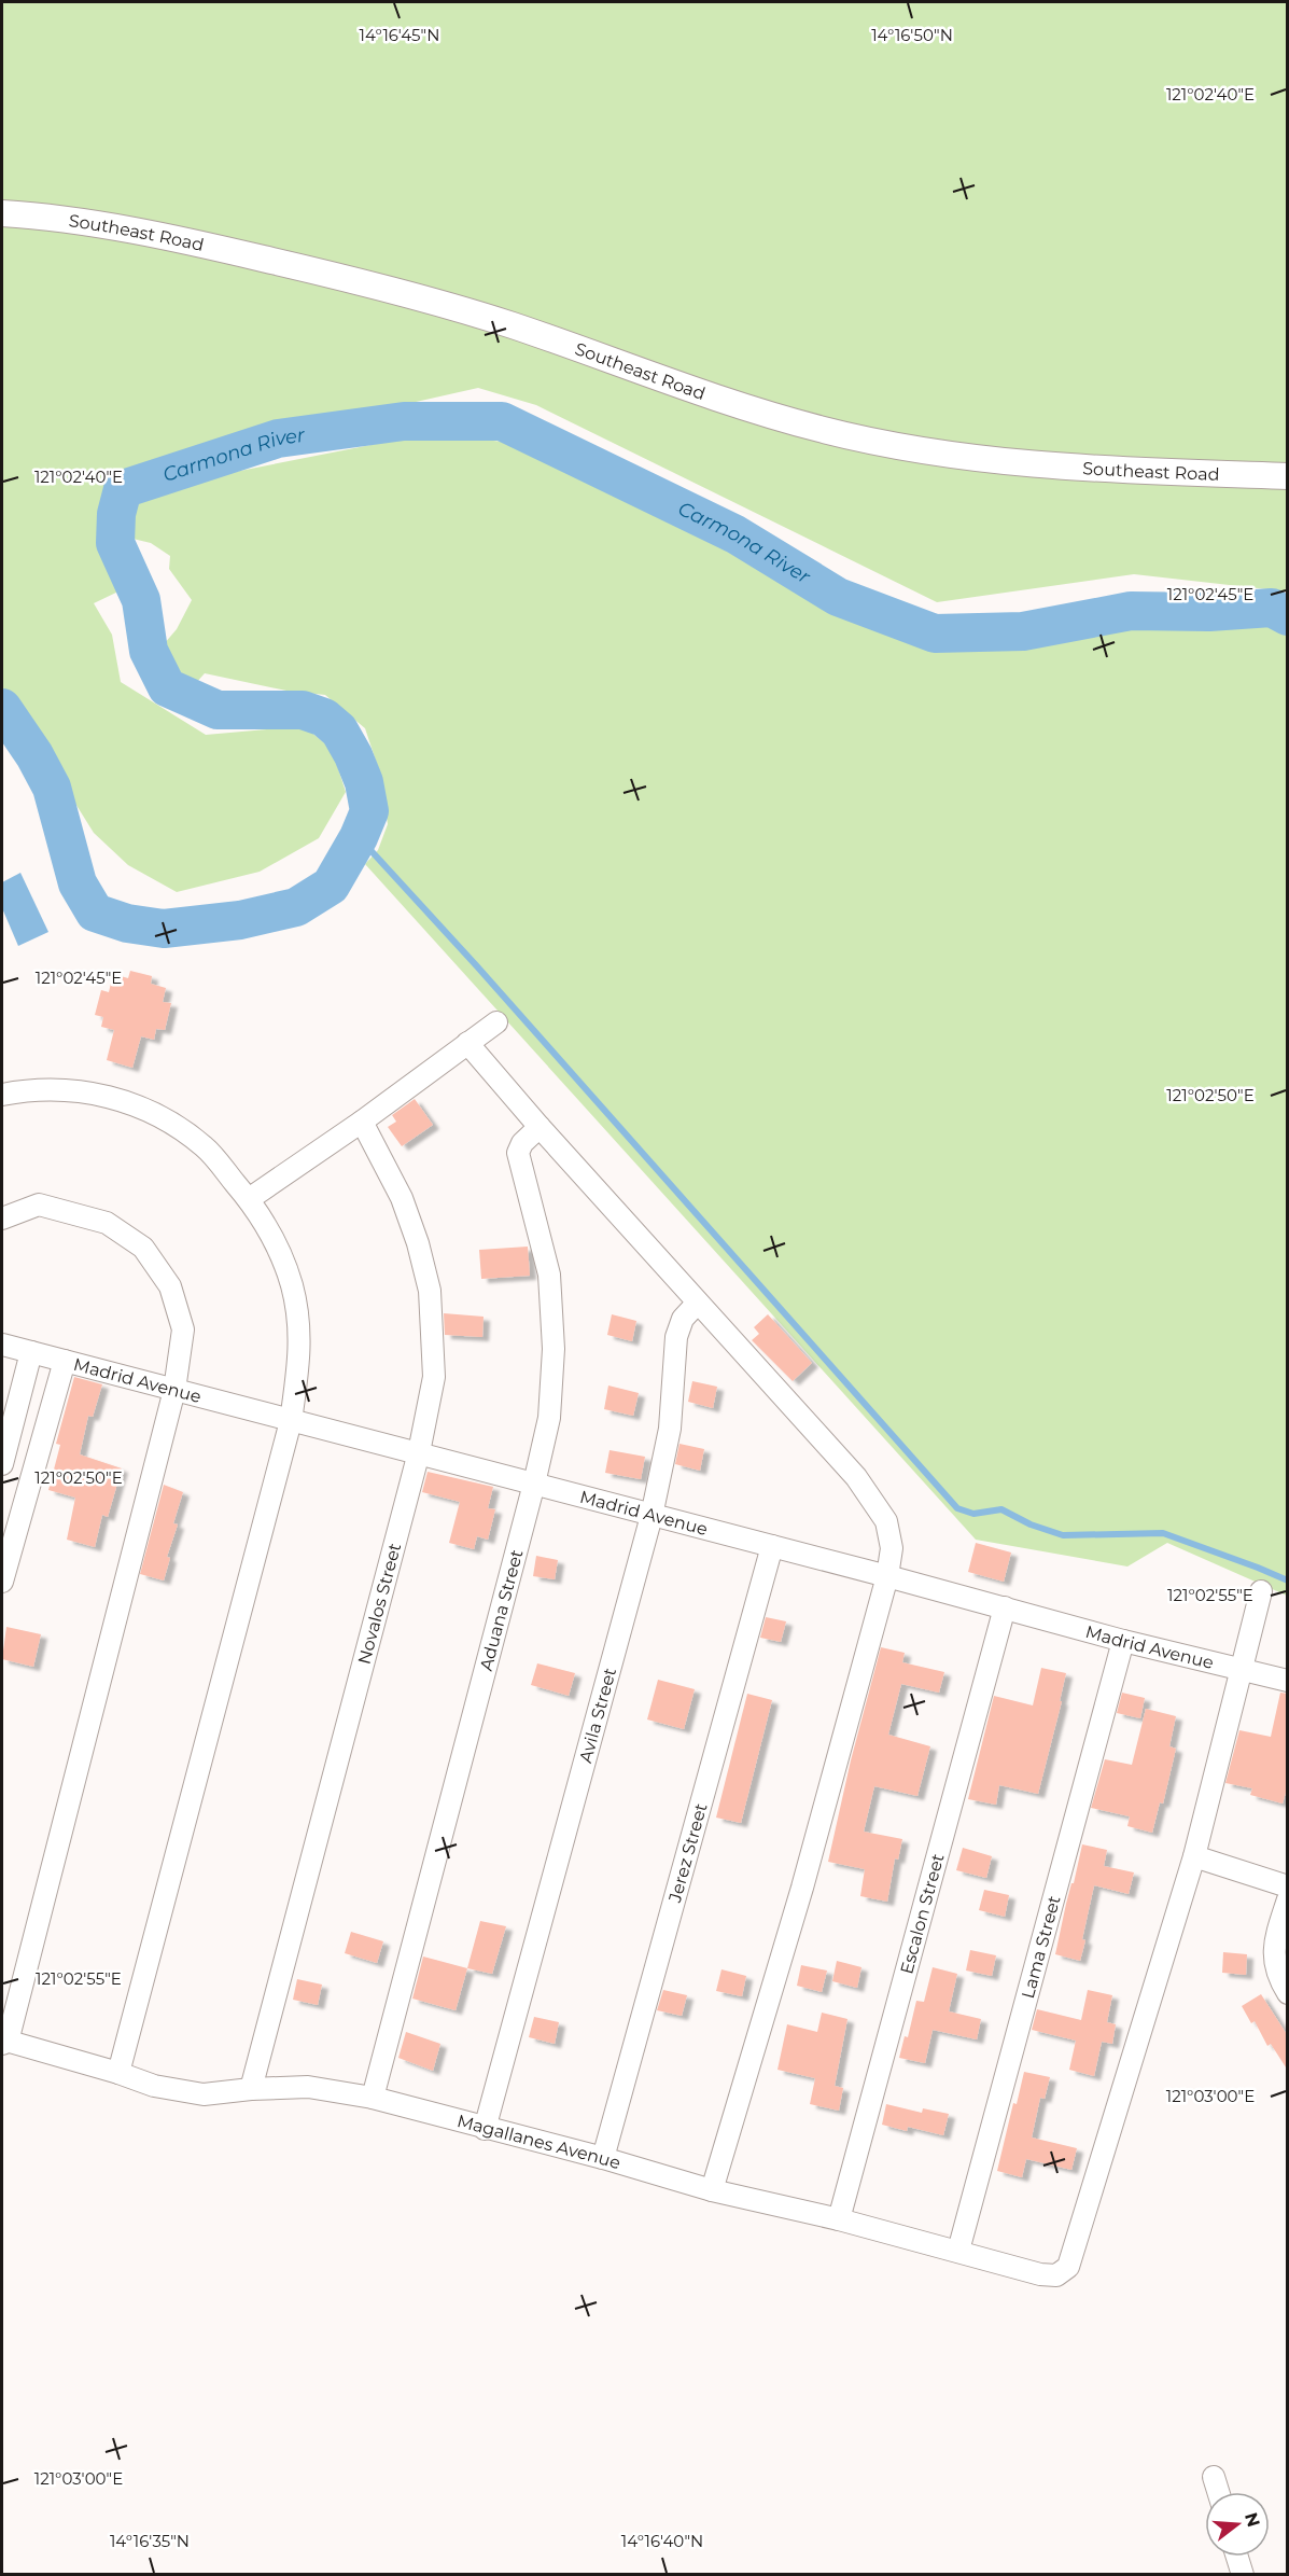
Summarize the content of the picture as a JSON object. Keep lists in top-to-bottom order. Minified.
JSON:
{"streets":{"street":["Southeast Road","Madrid Avenue","Novalos Street","Aduana Street","Avila Street","Jerez Street","Escalon Street","Lama Street","Magallanes Avenue"]},"crossings":[["Madrid Avenue","Novalos Street"],["Madrid Avenue","Aduana Street"],["Madrid Avenue","Avila Street"],["Madrid Avenue","Jerez Street"],["Madrid Avenue","Escalon Street"],["Madrid Avenue","Lama Street"],["Novalos Street","Magallanes Avenue"],["Aduana Street","Magallanes Avenue"],["Avila Street","Magallanes Avenue"],["Jerez Street","Magallanes Avenue"],["Escalon Street","Magallanes Avenue"],["Lama Street","Magallanes Avenue"]],"water":["Carmona River"],"north":"right","coordinates":["14°16'45\"N","14°16'50\"N","121°02'40\"E","121°02'45\"E","121°02'50\"E","121°02'55\"E","121°03'00\"E","14°16'35\"N","14°16'40\"N"]}
